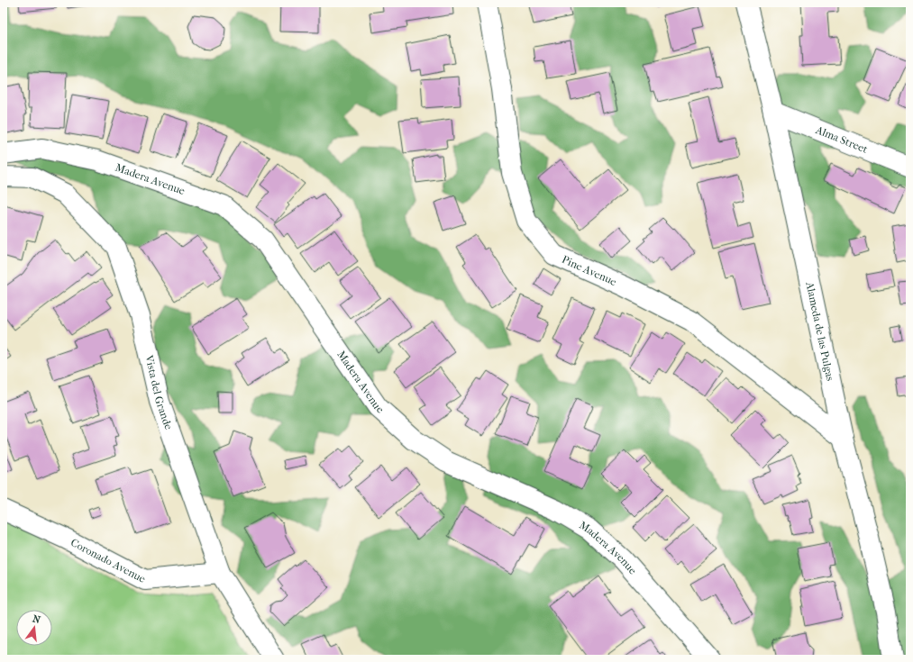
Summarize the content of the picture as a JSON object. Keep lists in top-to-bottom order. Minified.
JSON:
{"streets":{"street":["Alma Street","Madera Avenue","Pine Avenue","Alameda de las Pulgas","Vista del Grande","Coronado Avenue"]},"crossings":[["Alma Street","Alameda de las Pulgas"],["Pine Avenue","Alameda de las Pulgas"],["Vista del Grande","Coronado Avenue"]],"north":"top"}
